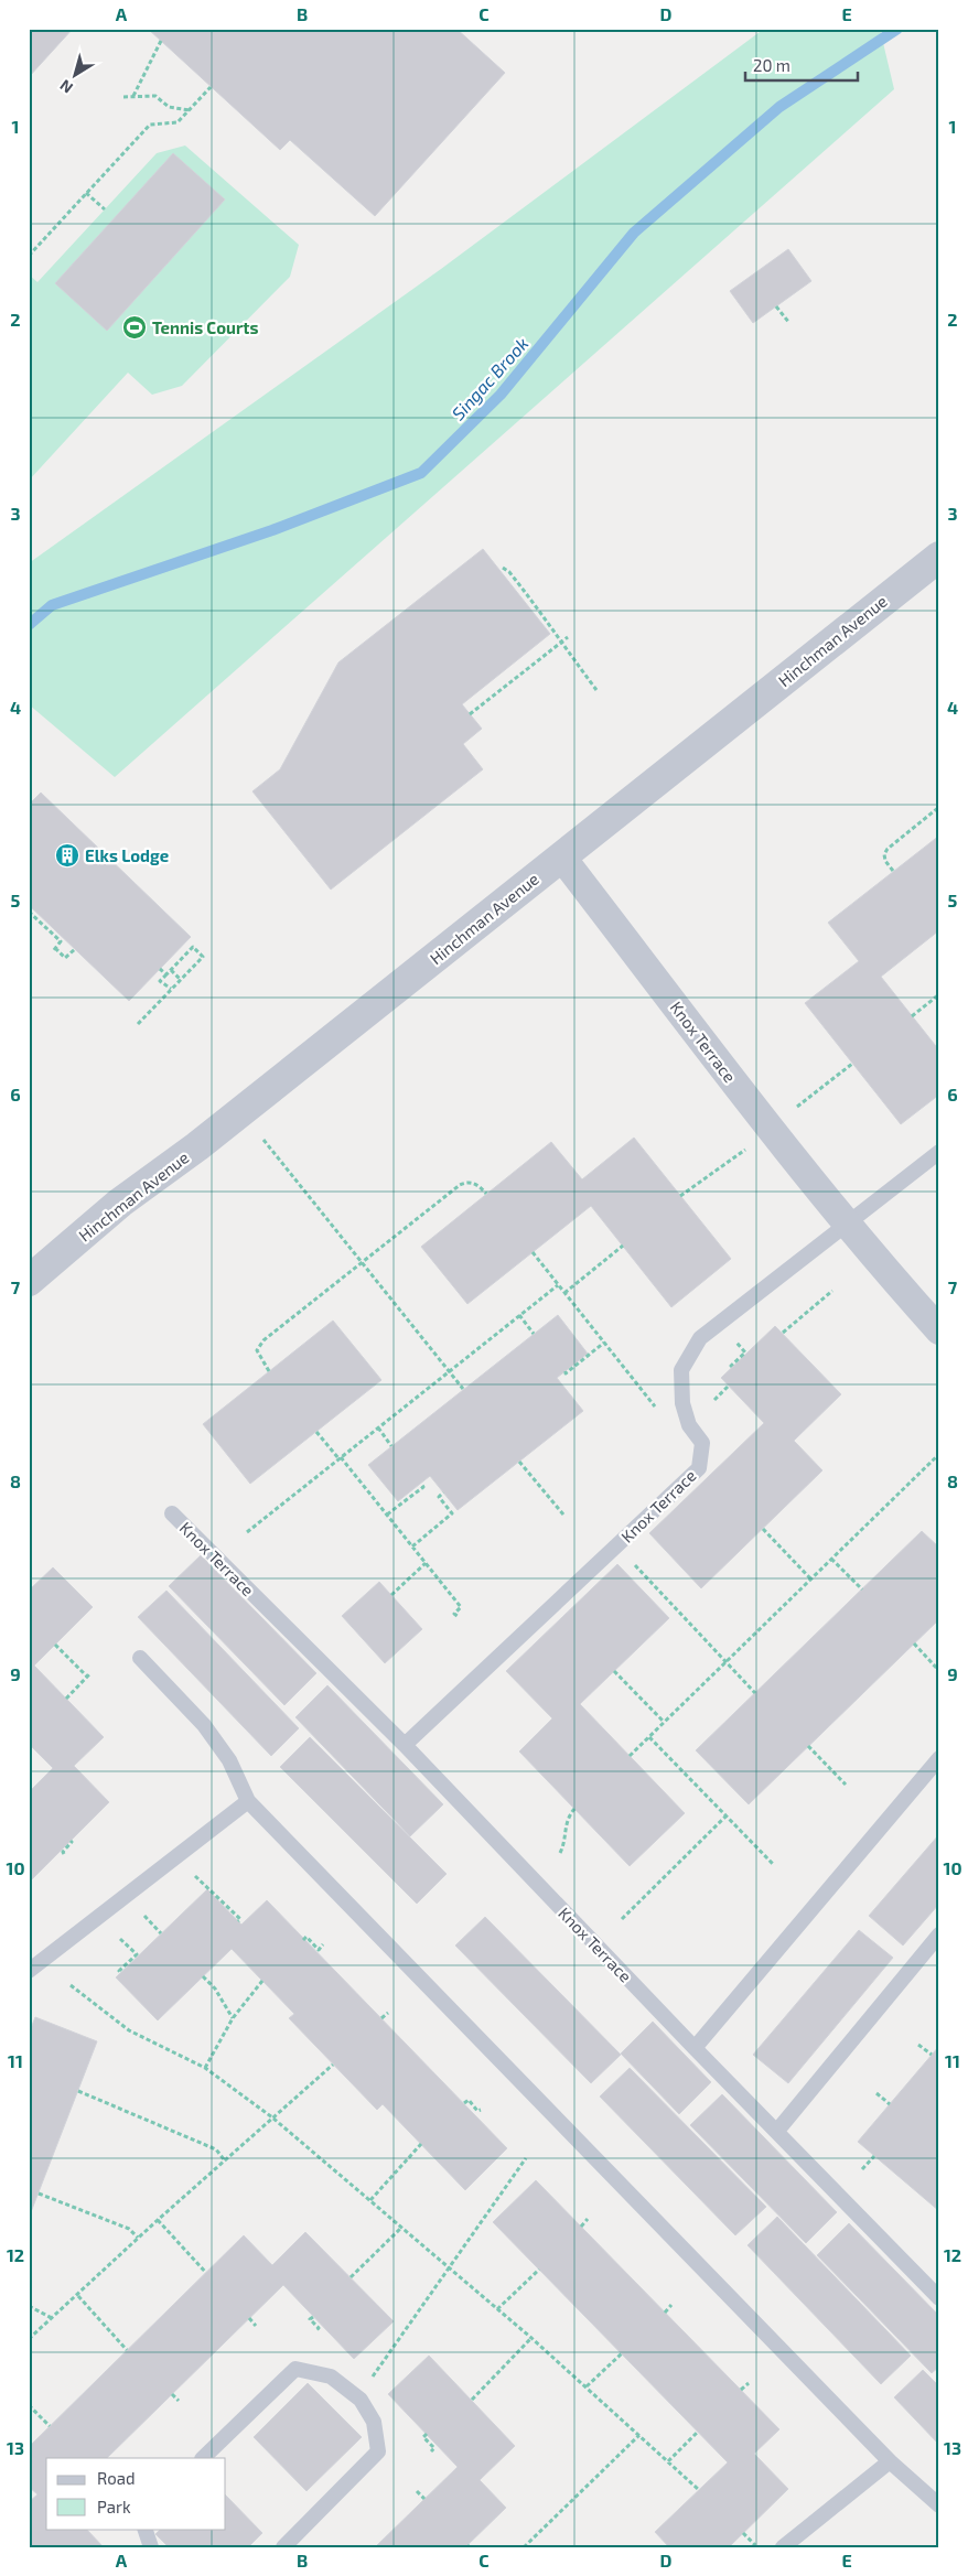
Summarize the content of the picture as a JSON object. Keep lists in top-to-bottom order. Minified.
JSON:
{"streets":{"street":["Hinchman Avenue","Knox Terrace"]},"crossings":[["Hinchman Avenue","Knox Terrace"]],"water":["Singac Brook"],"places":{"sports":["Tennis Courts"],"building":["Elks Lodge"]},"legend":["Road","Park"],"scale_bar":"20 m","north":"bottom left","grid":{"columns":["A","B","C","D","E"],"rows":["1","2","3","4","5","6","7","8","9","10","11","12","13"]}}
